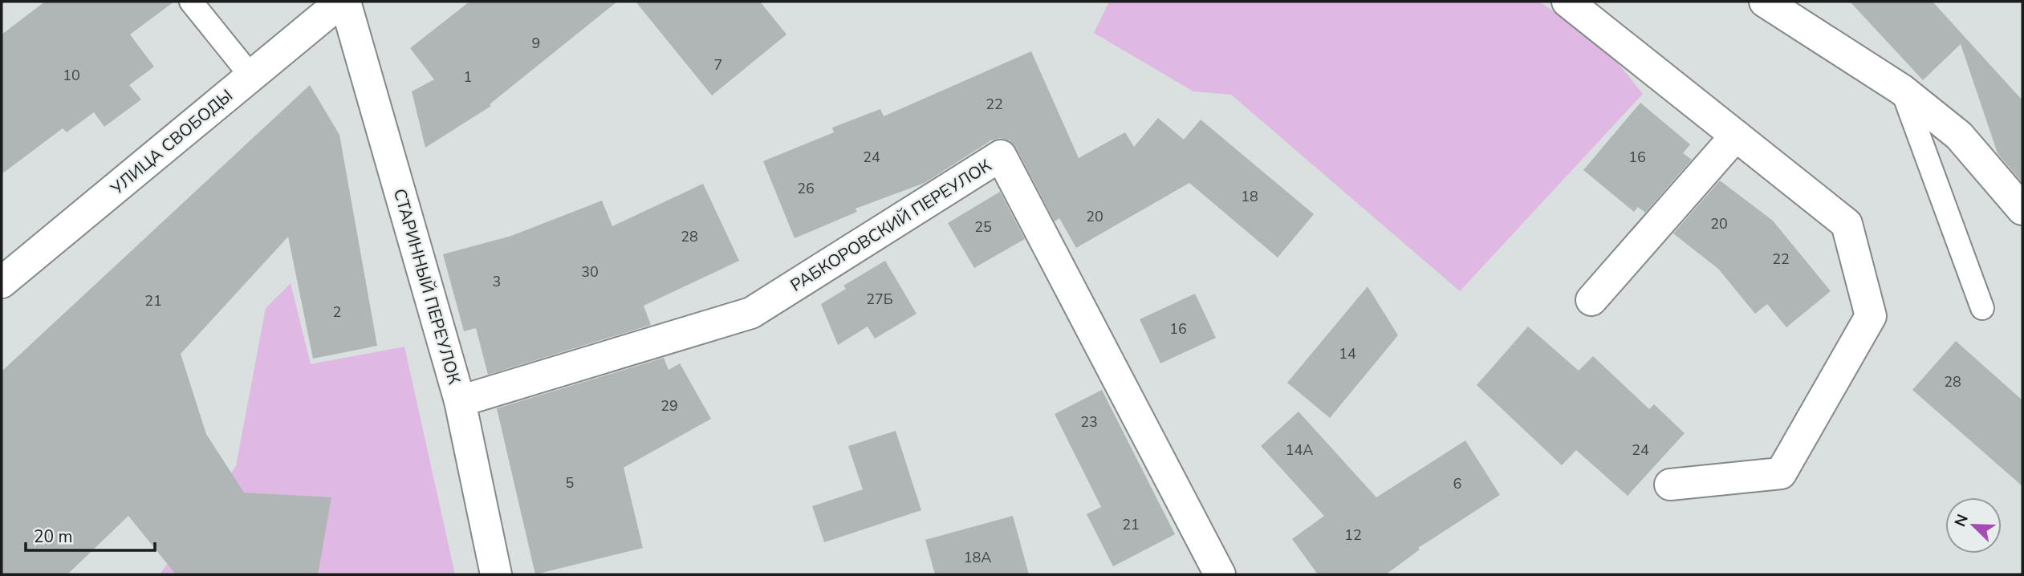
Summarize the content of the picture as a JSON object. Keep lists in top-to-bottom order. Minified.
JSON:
{"streets":{"street":["УЛИЦА СВОБОДЫ","РАБКОРОВСКИЙ ПЕРЕУЛОК","СТАРИННЫЙ ПЕРЕУЛОК"]},"crossings":[["УЛИЦА СВОБОДЫ","СТАРИННЫЙ ПЕРЕУЛОК"],["РАБКОРОВСКИЙ ПЕРЕУЛОК","СТАРИННЫЙ ПЕРЕУЛОК"]],"house_numbers":["9","7","10","1","22","24","16","26","18","20","20","25","28","22","30","3","27Б","21","2","16","14","28","29","23","14А","24","5","6","21","12","18А"],"scale_bar":"20 m","north":"top left"}
